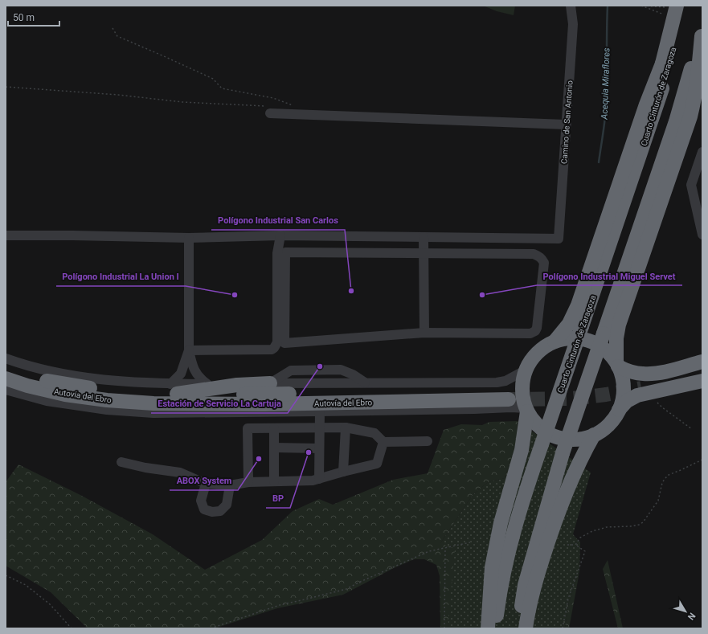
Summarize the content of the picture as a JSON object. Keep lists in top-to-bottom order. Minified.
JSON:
{"streets":{"highway":["Cuarto Cinturón de Zaragoza","Autovía del Ebro"],"street":["Camino de San Antonio"]},"water":["Acequia Miraflores"],"places":["Polígono Industrial San Carlos","Polígono Industrial La Union I","Polígono Industrial Miguel Servet","Estación de Servicio La Cartuja","BP","ABOX System"],"scale_bar":"50 m","north":"bottom right"}
